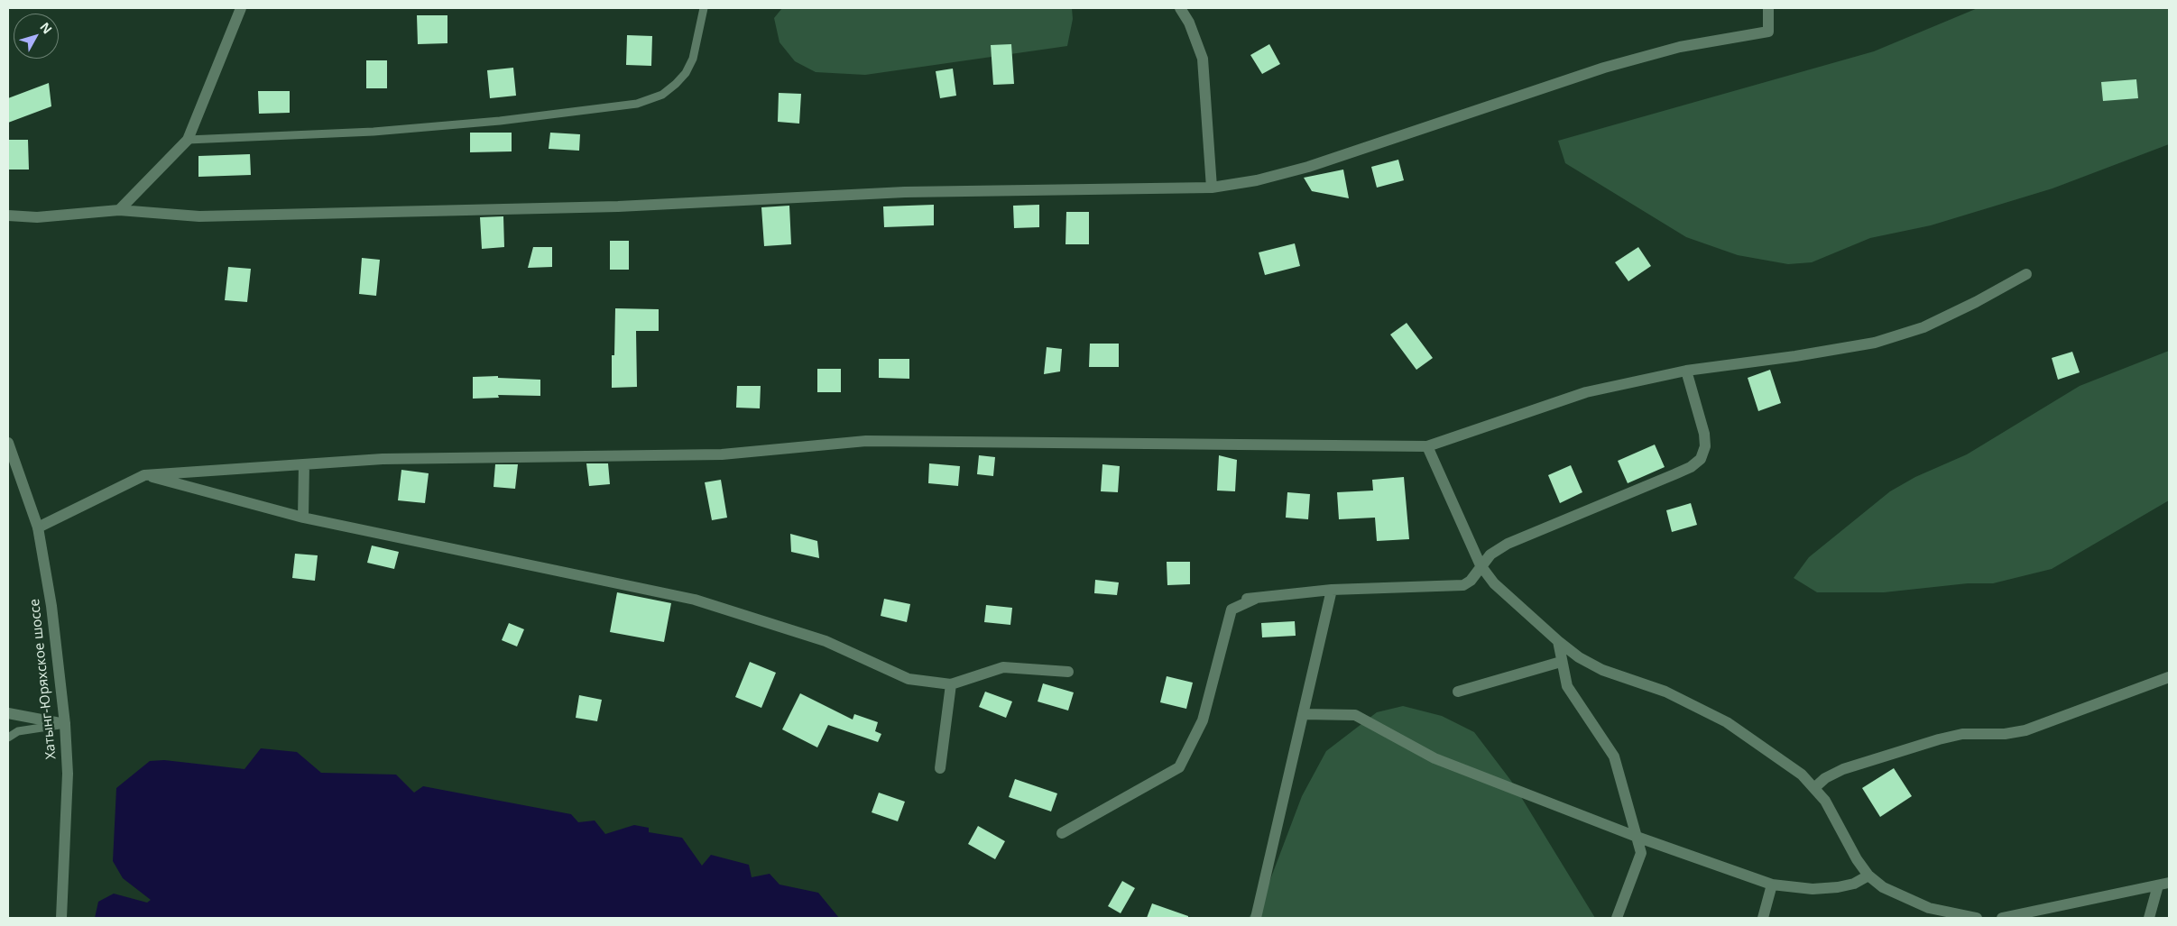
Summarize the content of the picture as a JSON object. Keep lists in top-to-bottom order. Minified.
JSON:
{"streets":{"street":["Хатынг-Юряхское шоссе"]},"north":"top right"}
